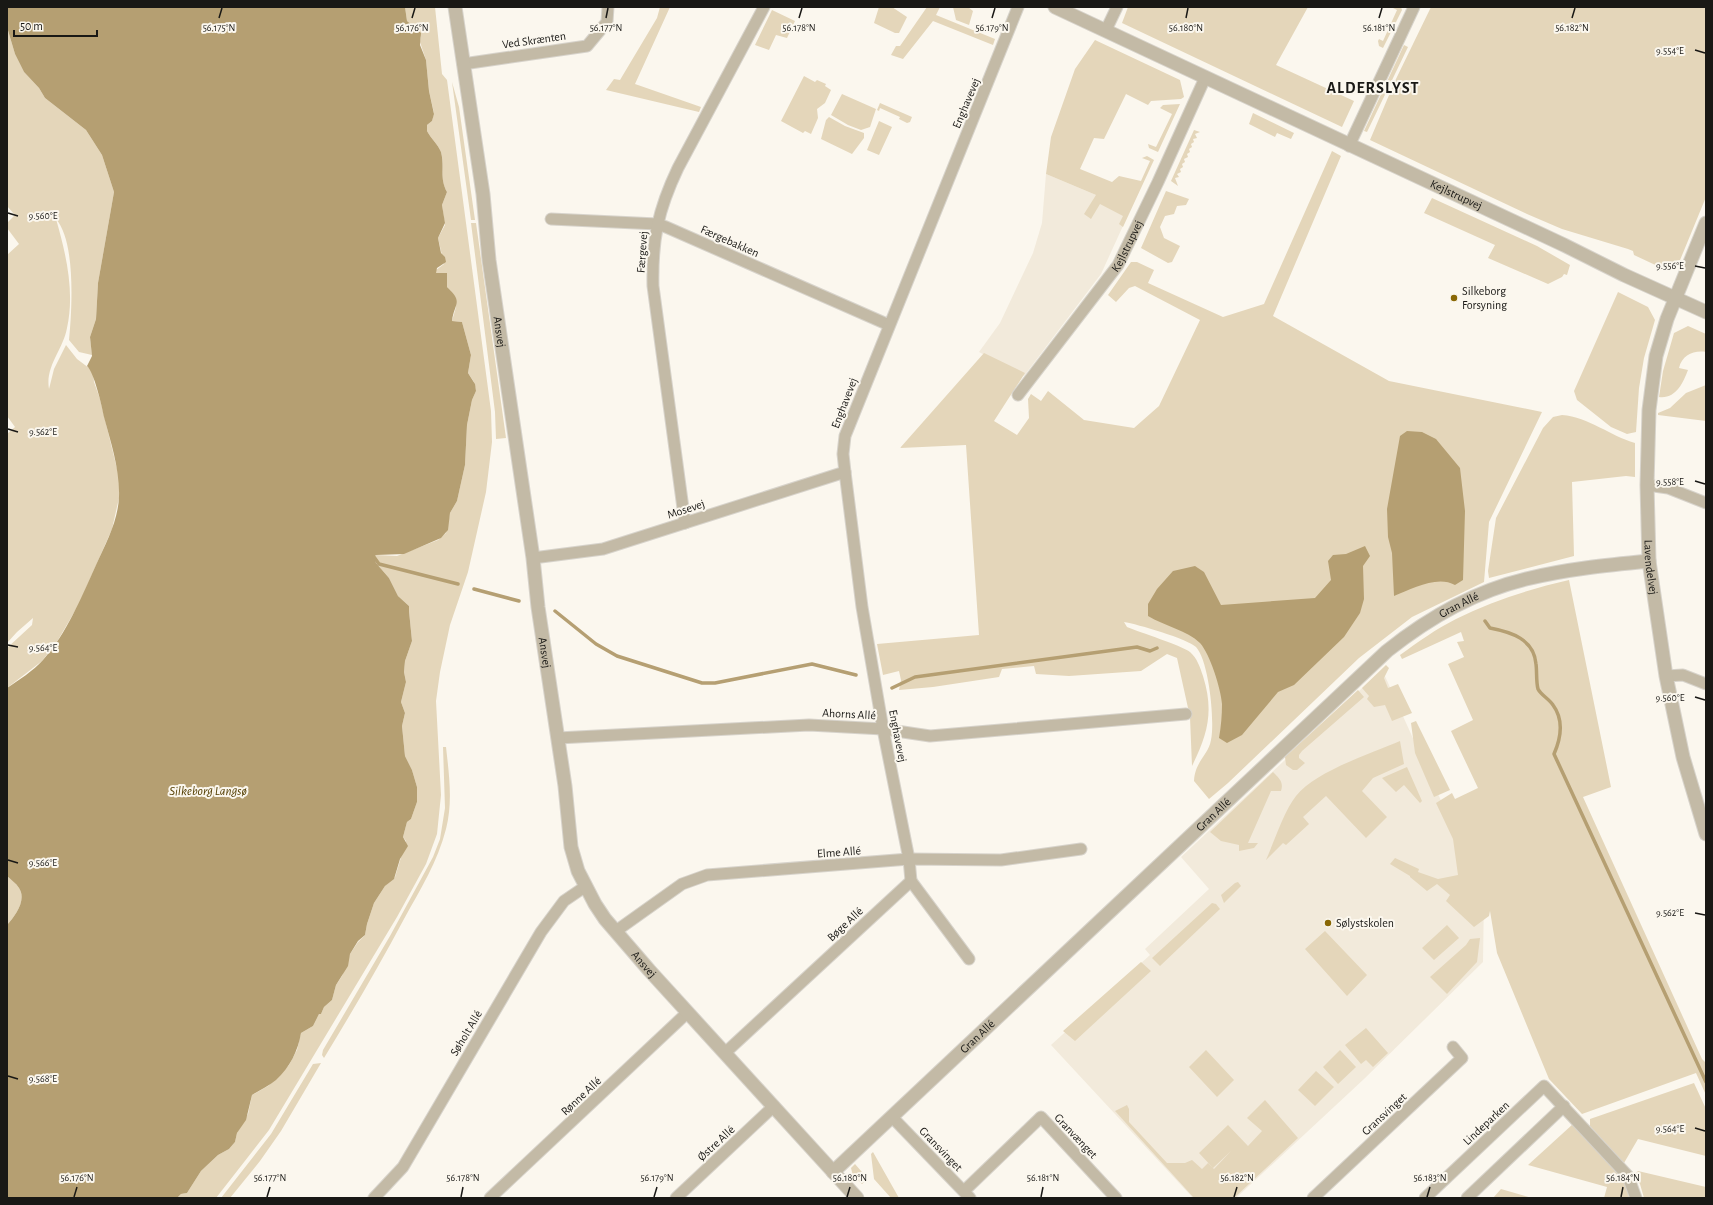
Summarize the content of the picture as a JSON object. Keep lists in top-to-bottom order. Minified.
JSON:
{"streets":{"street":["Ved Skrænten","Enghavevej","Kejlstrupvej","Færgebakken","Færgevej","Ansvej","Mosevej","Lavendelvej","Gran Allé","Ahorns Allé","Elme Allé","Bøge Allé","Søholt Allé","Rønne Allé","Gransvinget","Lindeparken","Granvænget","Østre Allé"]},"crossings":[["Ved Skrænten","Ansvej"],["Enghavevej","Færgebakken"],["Enghavevej","Mosevej"],["Enghavevej","Ahorns Allé"],["Enghavevej","Elme Allé"],["Enghavevej","Bøge Allé"],["Kejlstrupvej","Lavendelvej"],["Færgebakken","Færgevej"],["Færgevej","Mosevej"],["Ansvej","Mosevej"],["Ansvej","Gran Allé"],["Ansvej","Ahorns Allé"],["Ansvej","Elme Allé"],["Ansvej","Bøge Allé"],["Ansvej","Søholt Allé"],["Ansvej","Rønne Allé"],["Ansvej","Østre Allé"],["Lavendelvej","Gran Allé"],["Gran Allé","Gransvinget"],["Gransvinget","Granvænget"]],"districts":["ALDERSLYST"],"water":["Silkeborg Langsø"],"places":["Silkeborg Forsyning","Sølystskolen"],"scale_bar":"50 m","coordinates":["56.175°N","56.176°N","56.177°N","56.178°N","56.179°N","56.180°N","56.181°N","56.182°N","9.554°E","9.560°E","9.556°E","9.562°E","9.558°E","9.564°E","9.566°E","9.568°E","56.183°N","56.184°N"]}
